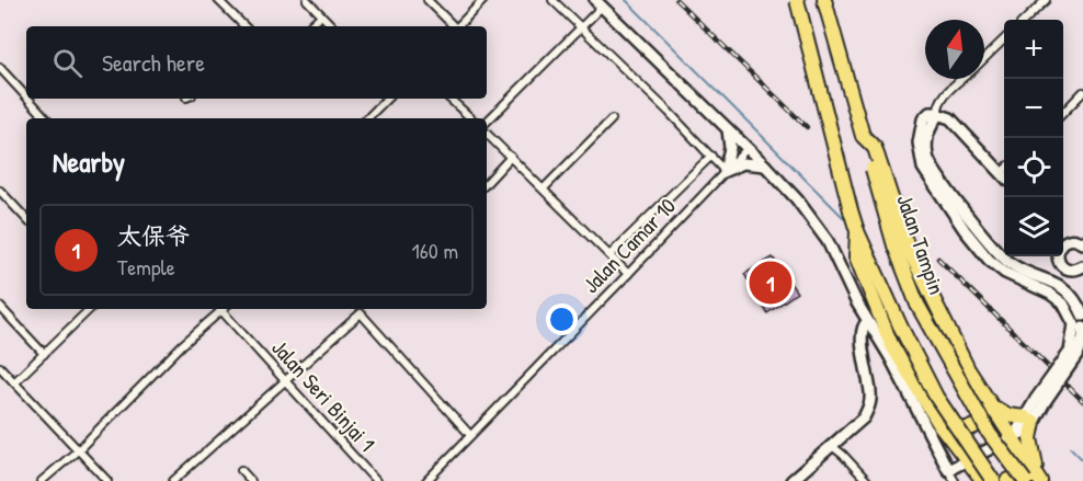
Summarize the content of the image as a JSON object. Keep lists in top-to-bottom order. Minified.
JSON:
{"streets":{"highway":["Jalan Tampin"],"street":["Jalan Camar 10","Jalan Seri Binjai 1"]},"north":"top","page":{"map_buttons":["+","−"],"search":"Search here","heading":"Nearby","list":[{"mark":"1","name":"太保爷","note":"Temple","value":"160 m"}],"pins":"1"}}
